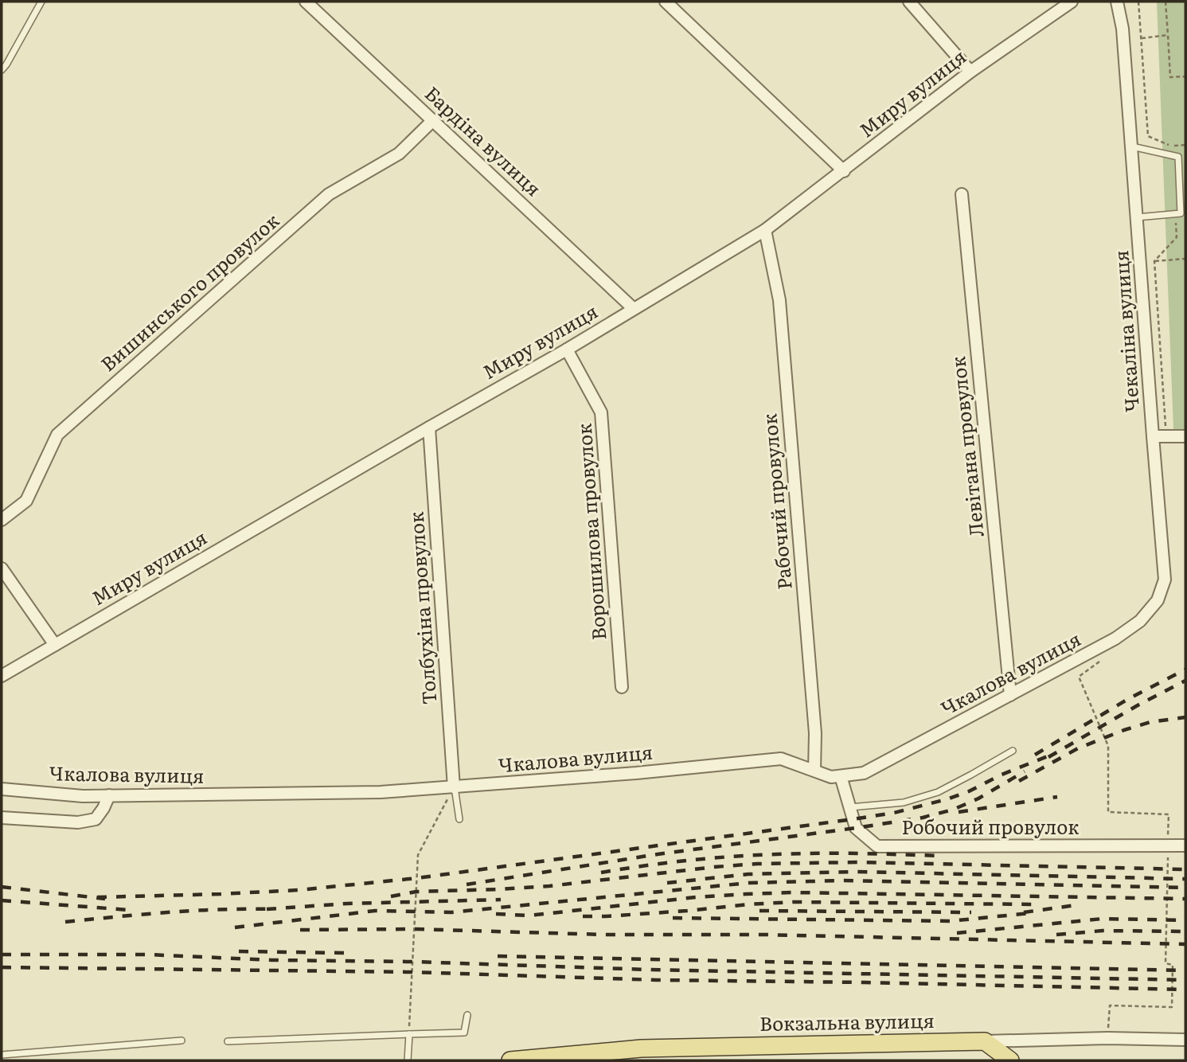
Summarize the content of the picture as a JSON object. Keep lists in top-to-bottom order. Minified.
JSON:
{"streets":{"main road":["Вокзальна вулиця"],"street":["Миру вулиця","Бардіна вулиця","Вишинського провулок","Чекаліна вулиця","Левітана провулок","Рабочий провулок","Ворошилова провулок","Толбухіна провулок","Чкалова вулиця","Робочий провулок"]},"crossings":[["Миру вулиця","Бардіна вулиця"],["Миру вулиця","Рабочий провулок"],["Миру вулиця","Ворошилова провулок"],["Миру вулиця","Толбухіна провулок"],["Бардіна вулиця","Вишинського провулок"],["Чекаліна вулиця","Чкалова вулиця"],["Левітана провулок","Чкалова вулиця"],["Рабочий провулок","Чкалова вулиця"],["Толбухіна провулок","Чкалова вулиця"],["Чкалова вулиця","Робочий провулок"]]}
